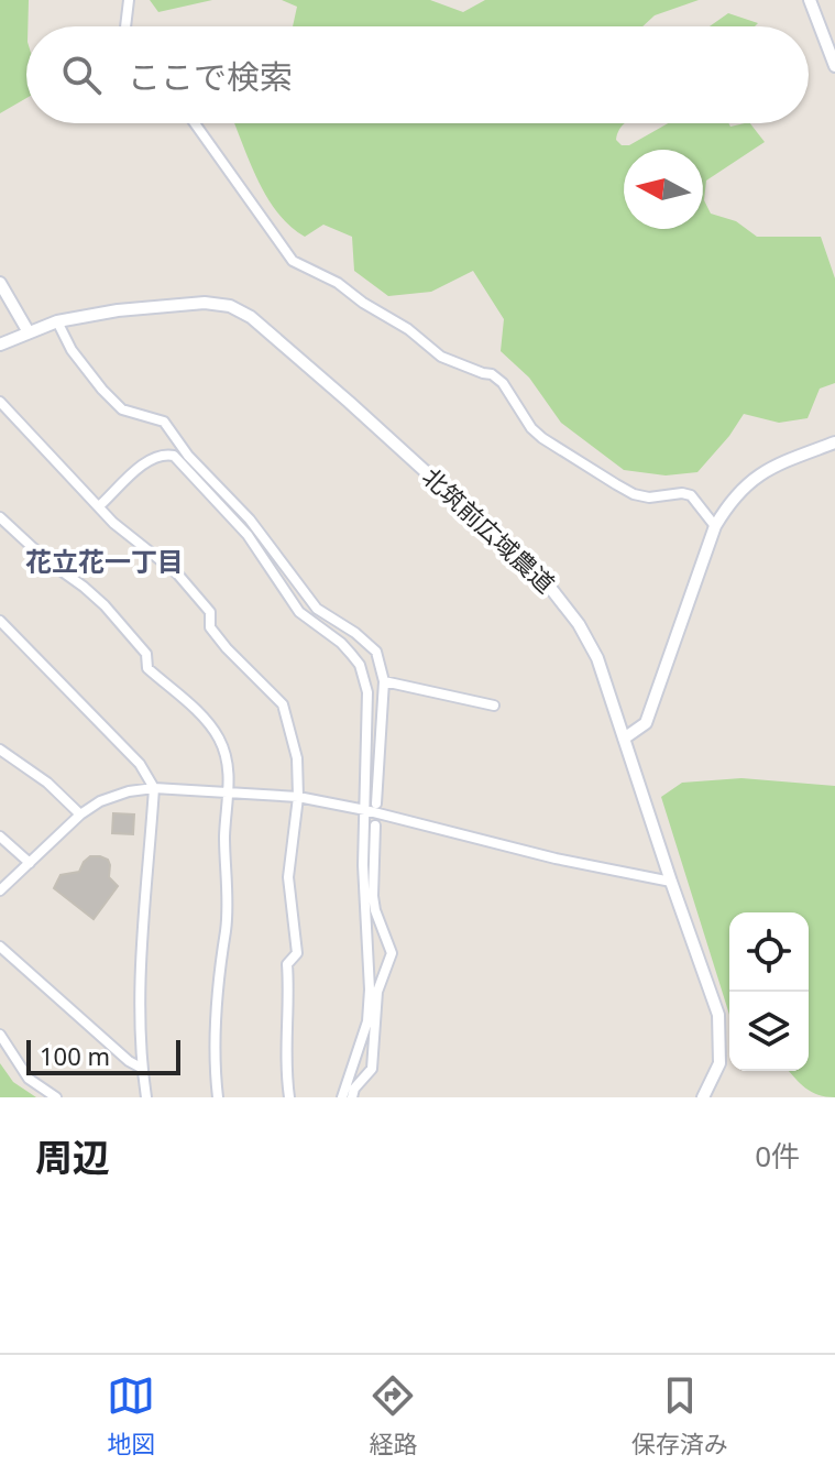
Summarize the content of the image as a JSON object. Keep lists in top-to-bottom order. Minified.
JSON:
{"streets":{"street":["北筑前広域農道"]},"districts":["花立花一丁目"],"scale_bar":"100 m","north":"left","page":{"search":"ここで検索","scale":"100 m","heading":["周辺","0件"],"nav":["地図","経路","保存済み"]}}
